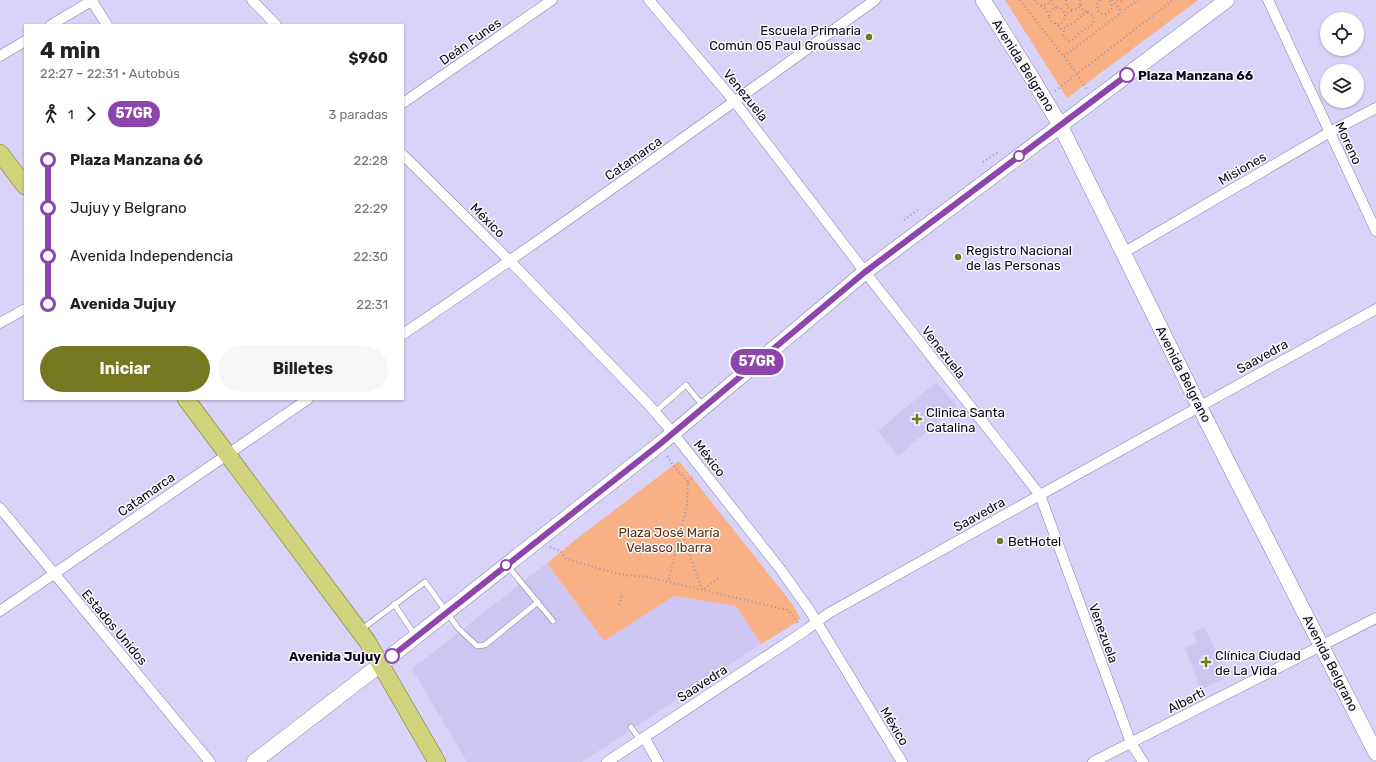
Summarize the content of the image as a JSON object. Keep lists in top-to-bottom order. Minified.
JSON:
{"streets":{"main road":["Avenida Belgrano"],"street":["Deán Funes","Venezuela","Moreno","Catamarca","Misiones","México","Saavedra","Estados Unidos","Alberti"]},"crossings":[["Avenida Belgrano","Misiones"],["Avenida Belgrano","Saavedra"],["Avenida Belgrano","Alberti"],["Venezuela","Catamarca"],["Venezuela","Saavedra"],["Venezuela","Alberti"],["Moreno","Misiones"],["Catamarca","México"],["Catamarca","Estados Unidos"],["México","Saavedra"]],"parks":["Plaza José María Velasco Ibarra"],"places":{"other":["Escuela Primaria Común 05 Paul Groussac","Plaza Manzana 66","Registro Nacional de las Personas","BetHotel","Avenida Jujuy"],"health":["Clinica Santa Catalina","Clínica Ciudad de La Vida"]},"lines":["bus line 57GR"],"page":{"on_map":"57GR","heading":["4 min","22:27 – 22:31 · Autobús","$960"],"legs":["1","57GR","3 paradas"],"list":[{"name":"Plaza Manzana 66","value":"22:28"},{"name":"Jujuy y Belgrano","value":"22:29"},{"name":"Avenida Independencia","value":"22:30"},{"name":"Avenida Jujuy","value":"22:31"}],"buttons":["Iniciar","Billetes"]}}
